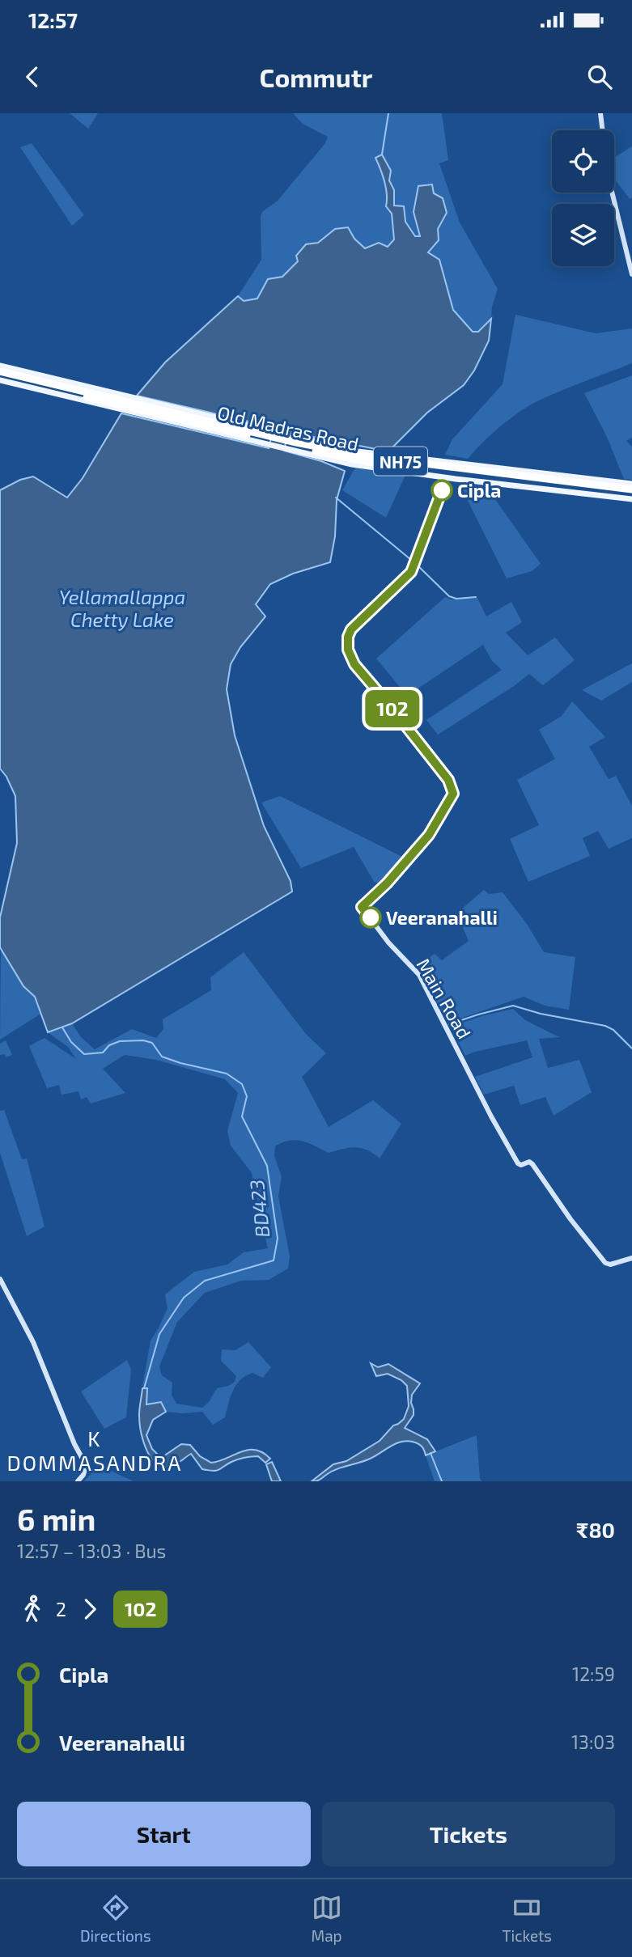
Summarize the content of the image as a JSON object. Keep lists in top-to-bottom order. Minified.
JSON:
{"streets":{"highway":["Old Madras Road","NH75"],"street":["Main Road"]},"crossings":[["Old Madras Road","NH75"]],"districts":["K DOMMASANDRA"],"water":["Yellamallappa Chetty Lake","BD423"],"places":["Cipla","Veeranahalli"],"lines":["bus line 102"],"page":{"status":"12:57","header":"Commutr","on_map":"102","heading":["6 min","12:57 – 13:03 · Bus","₹80"],"legs":["2","102"],"list":[{"name":"Cipla","value":"12:59"},{"name":"Veeranahalli","value":"13:03"}],"buttons":["Start","Tickets"],"tabs":["Directions","Map","Tickets"]}}
